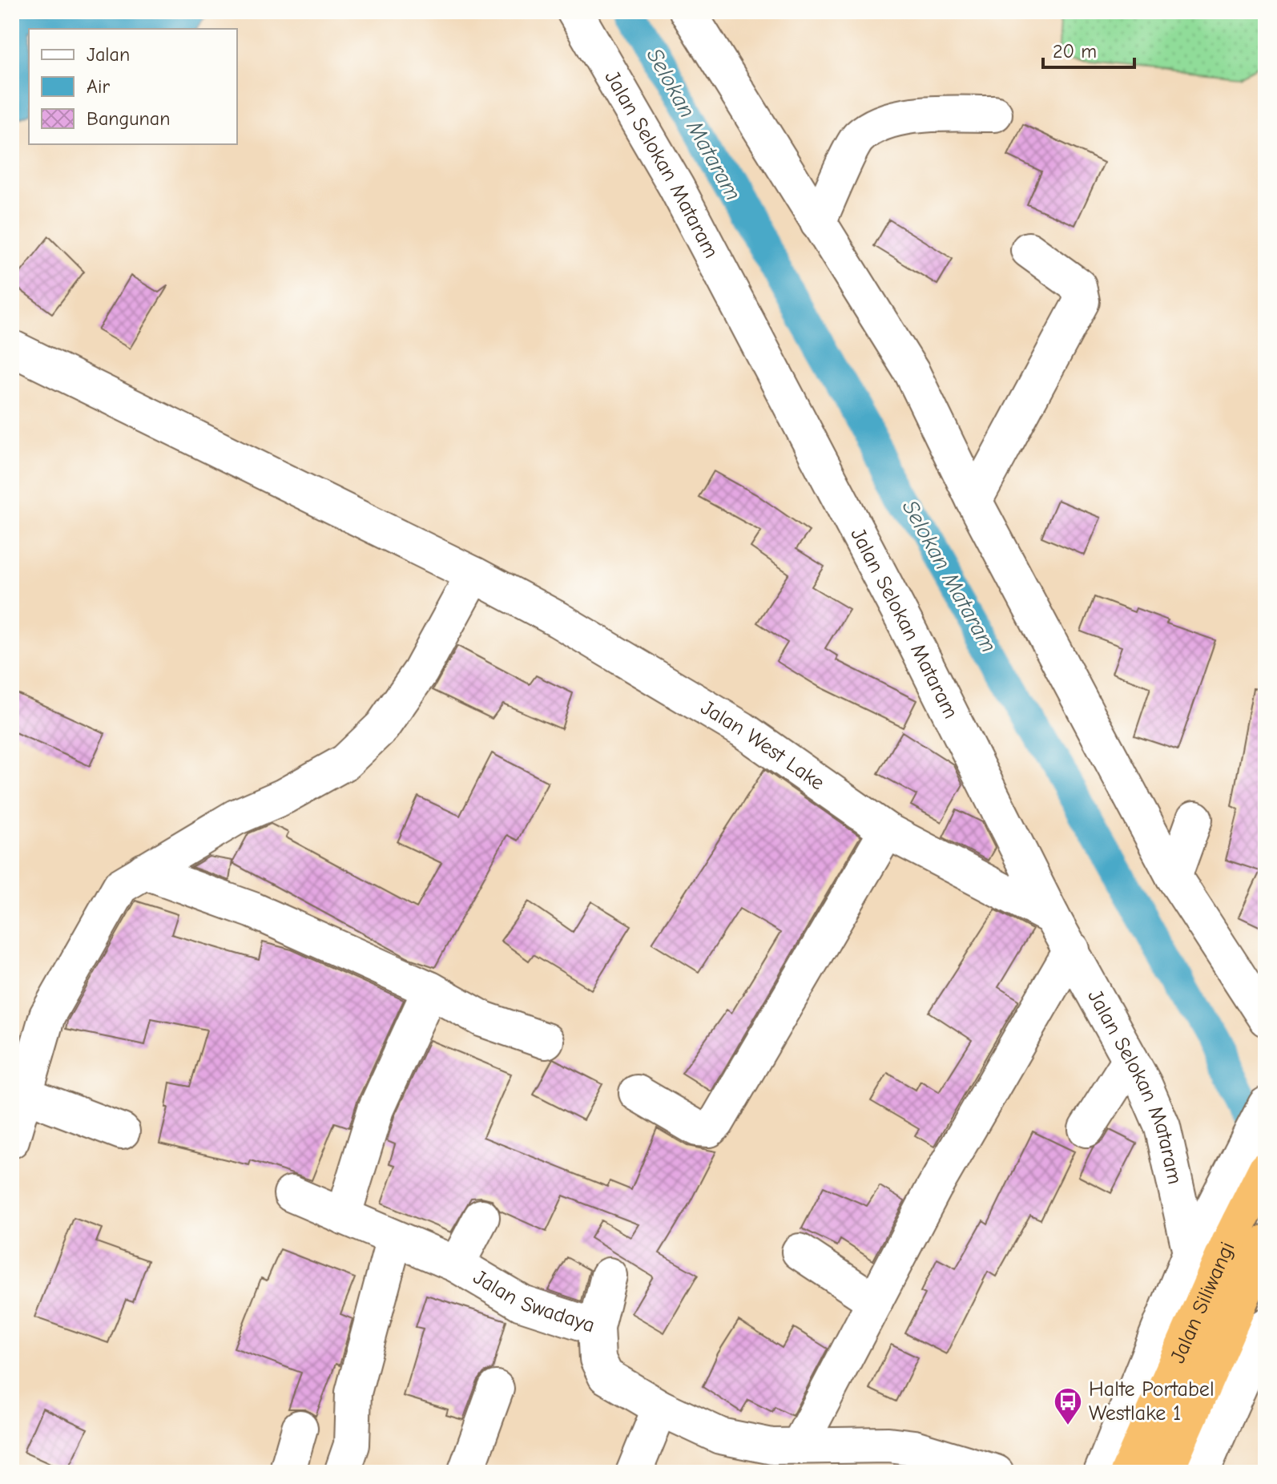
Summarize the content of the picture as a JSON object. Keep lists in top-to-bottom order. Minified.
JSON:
{"streets":{"highway":["Jalan Siliwangi"],"street":["Jalan Selokan Mataram","Jalan West Lake","Jalan Swadaya"]},"crossings":[["Jalan Selokan Mataram","Jalan West Lake"]],"water":["Selokan Mataram"],"places":{"bus stop":["Halte Portabel Westlake 1"]},"legend":["Jalan","Air","Bangunan"],"scale_bar":"20 m"}
